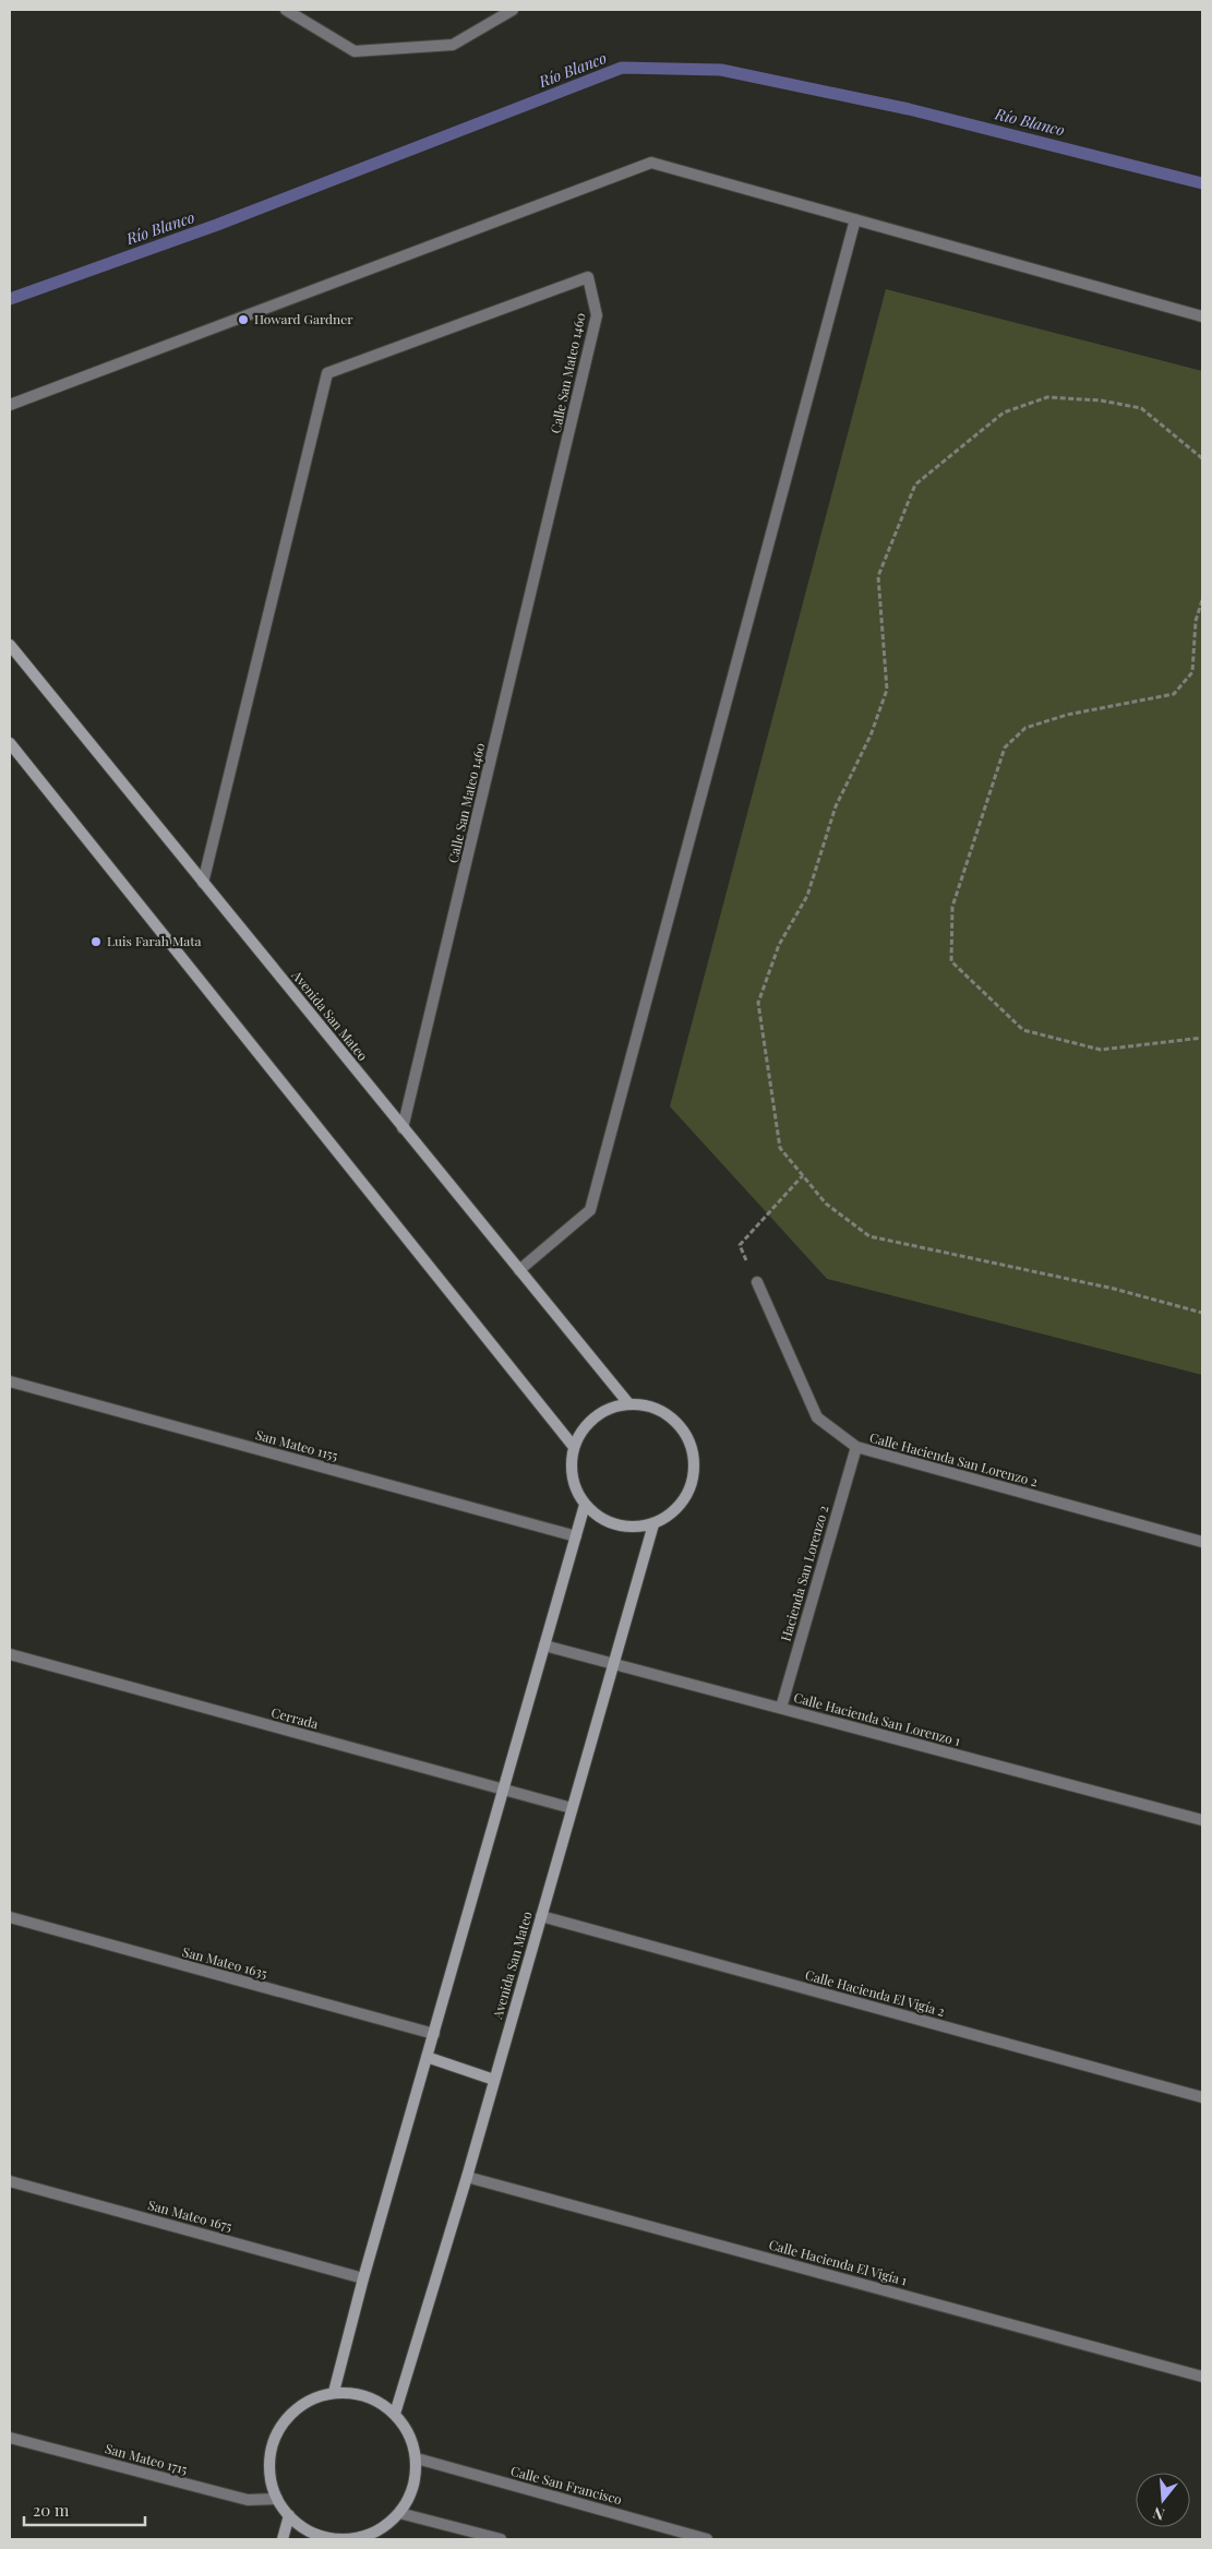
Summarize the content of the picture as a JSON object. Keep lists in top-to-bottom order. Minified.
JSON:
{"streets":{"street":["Calle San Mateo 1460","Avenida San Mateo","San Mateo 1155","Calle Hacienda San Lorenzo 2","Hacienda San Lorenzo 2","Cerrada","Calle Hacienda San Lorenzo 1","San Mateo 1635","Calle Hacienda El Vigía 2","San Mateo 1675","Calle Hacienda El Vigía 1","San Mateo 1715","Calle San Francisco"]},"crossings":[["Calle San Mateo 1460","Avenida San Mateo"],["Avenida San Mateo","Cerrada"],["Avenida San Mateo","Calle Hacienda San Lorenzo 1"],["Avenida San Mateo","Calle Hacienda El Vigía 2"],["Avenida San Mateo","Calle Hacienda El Vigía 1"],["Avenida San Mateo","San Mateo 1715"],["Avenida San Mateo","Calle San Francisco"],["Calle Hacienda San Lorenzo 2","Hacienda San Lorenzo 2"],["Hacienda San Lorenzo 2","Calle Hacienda San Lorenzo 1"],["San Mateo 1715","Calle San Francisco"]],"water":["Río Blanco"],"places":["Howard Gardner","Luis Farah Mata"],"scale_bar":"20 m","north":"bottom"}
